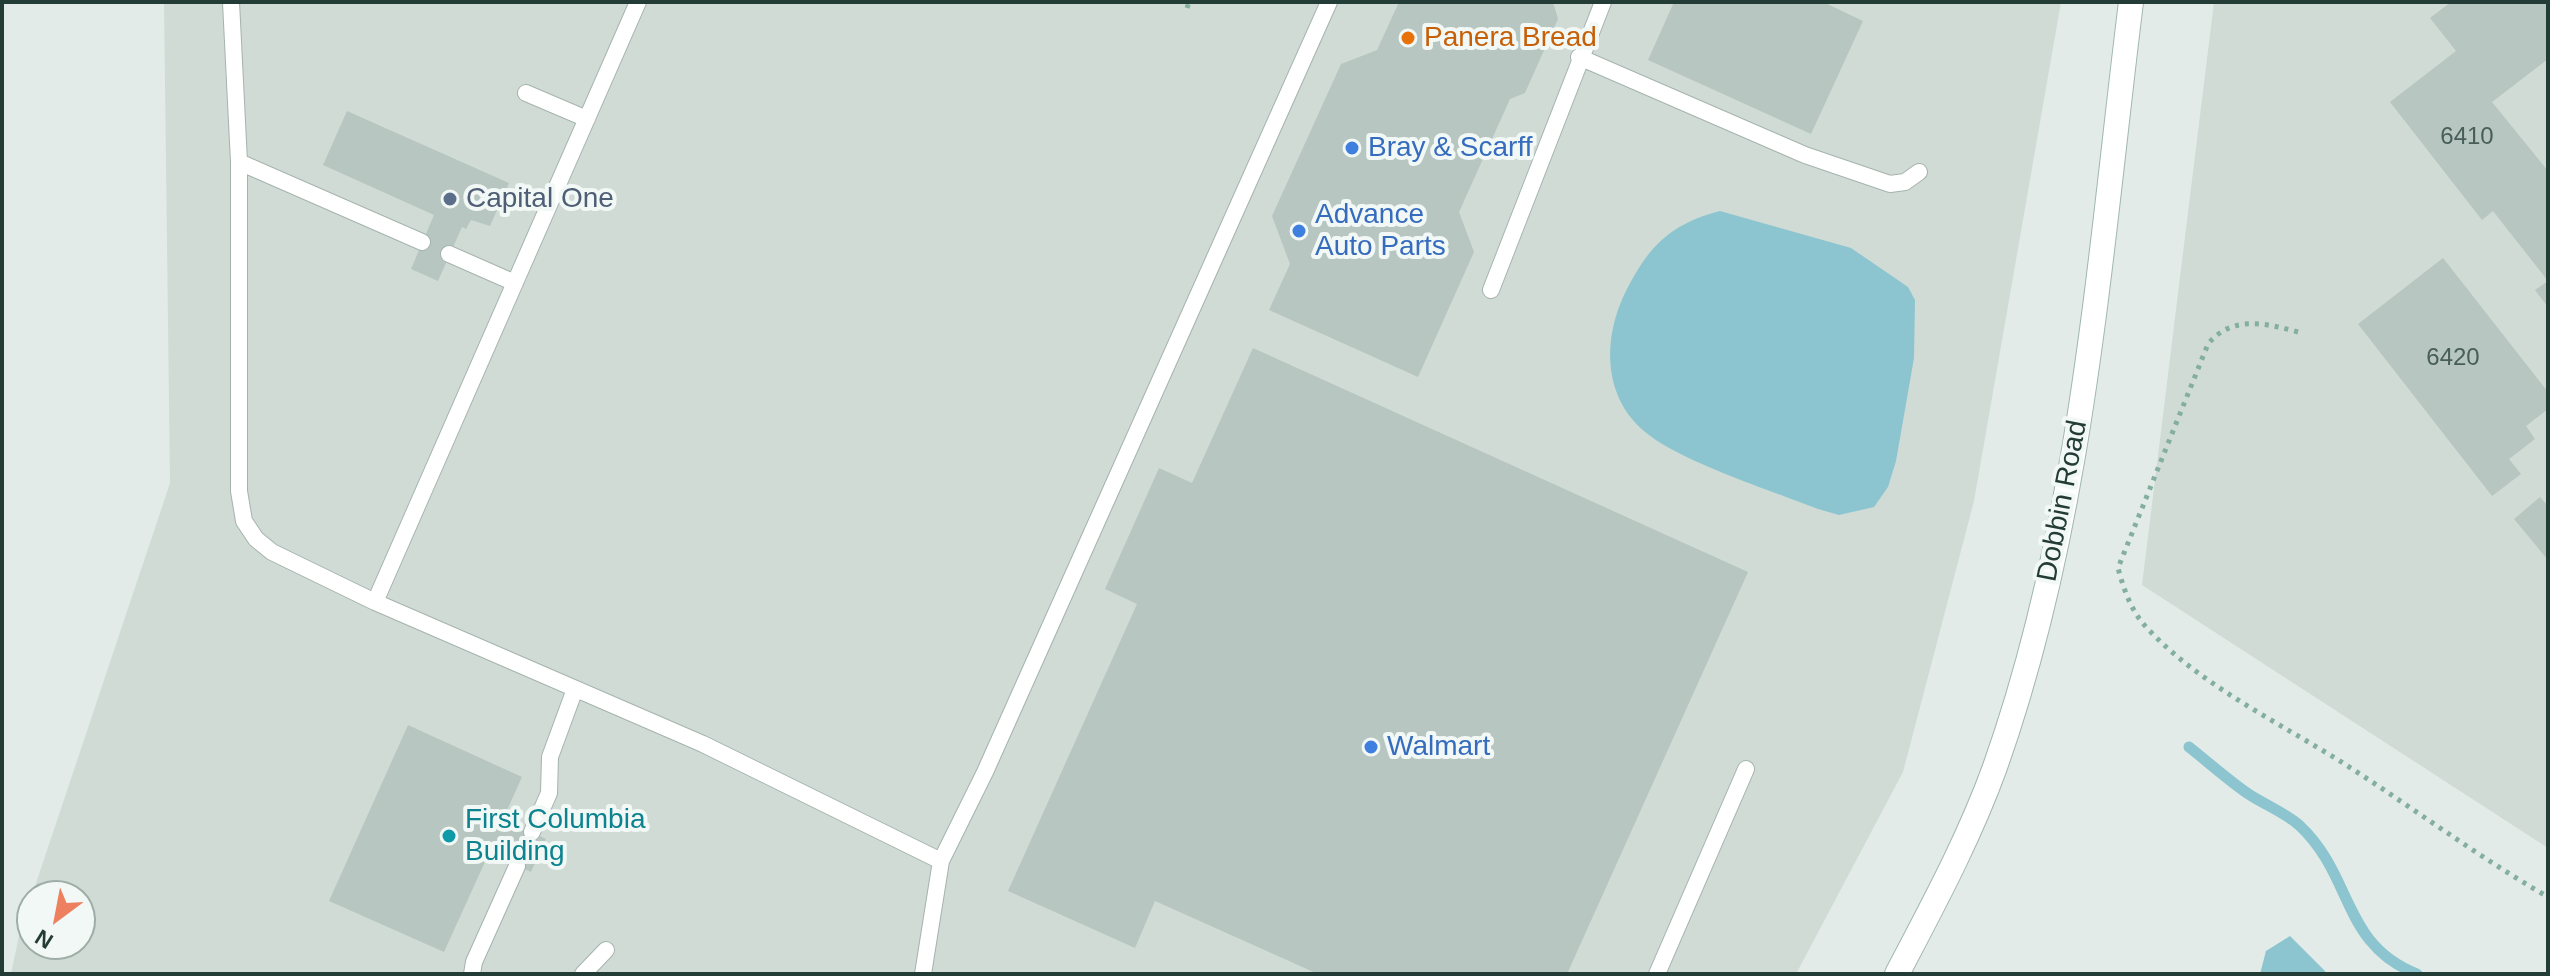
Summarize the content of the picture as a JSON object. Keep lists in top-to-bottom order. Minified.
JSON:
{"streets":{"street":["Dobbin Road"]},"places":["Panera Bread","Bray & Scarff","Capital One","Advance Auto Parts","Walmart","First Columbia Building"],"house_numbers":["6410","6420"],"north":"bottom left"}
